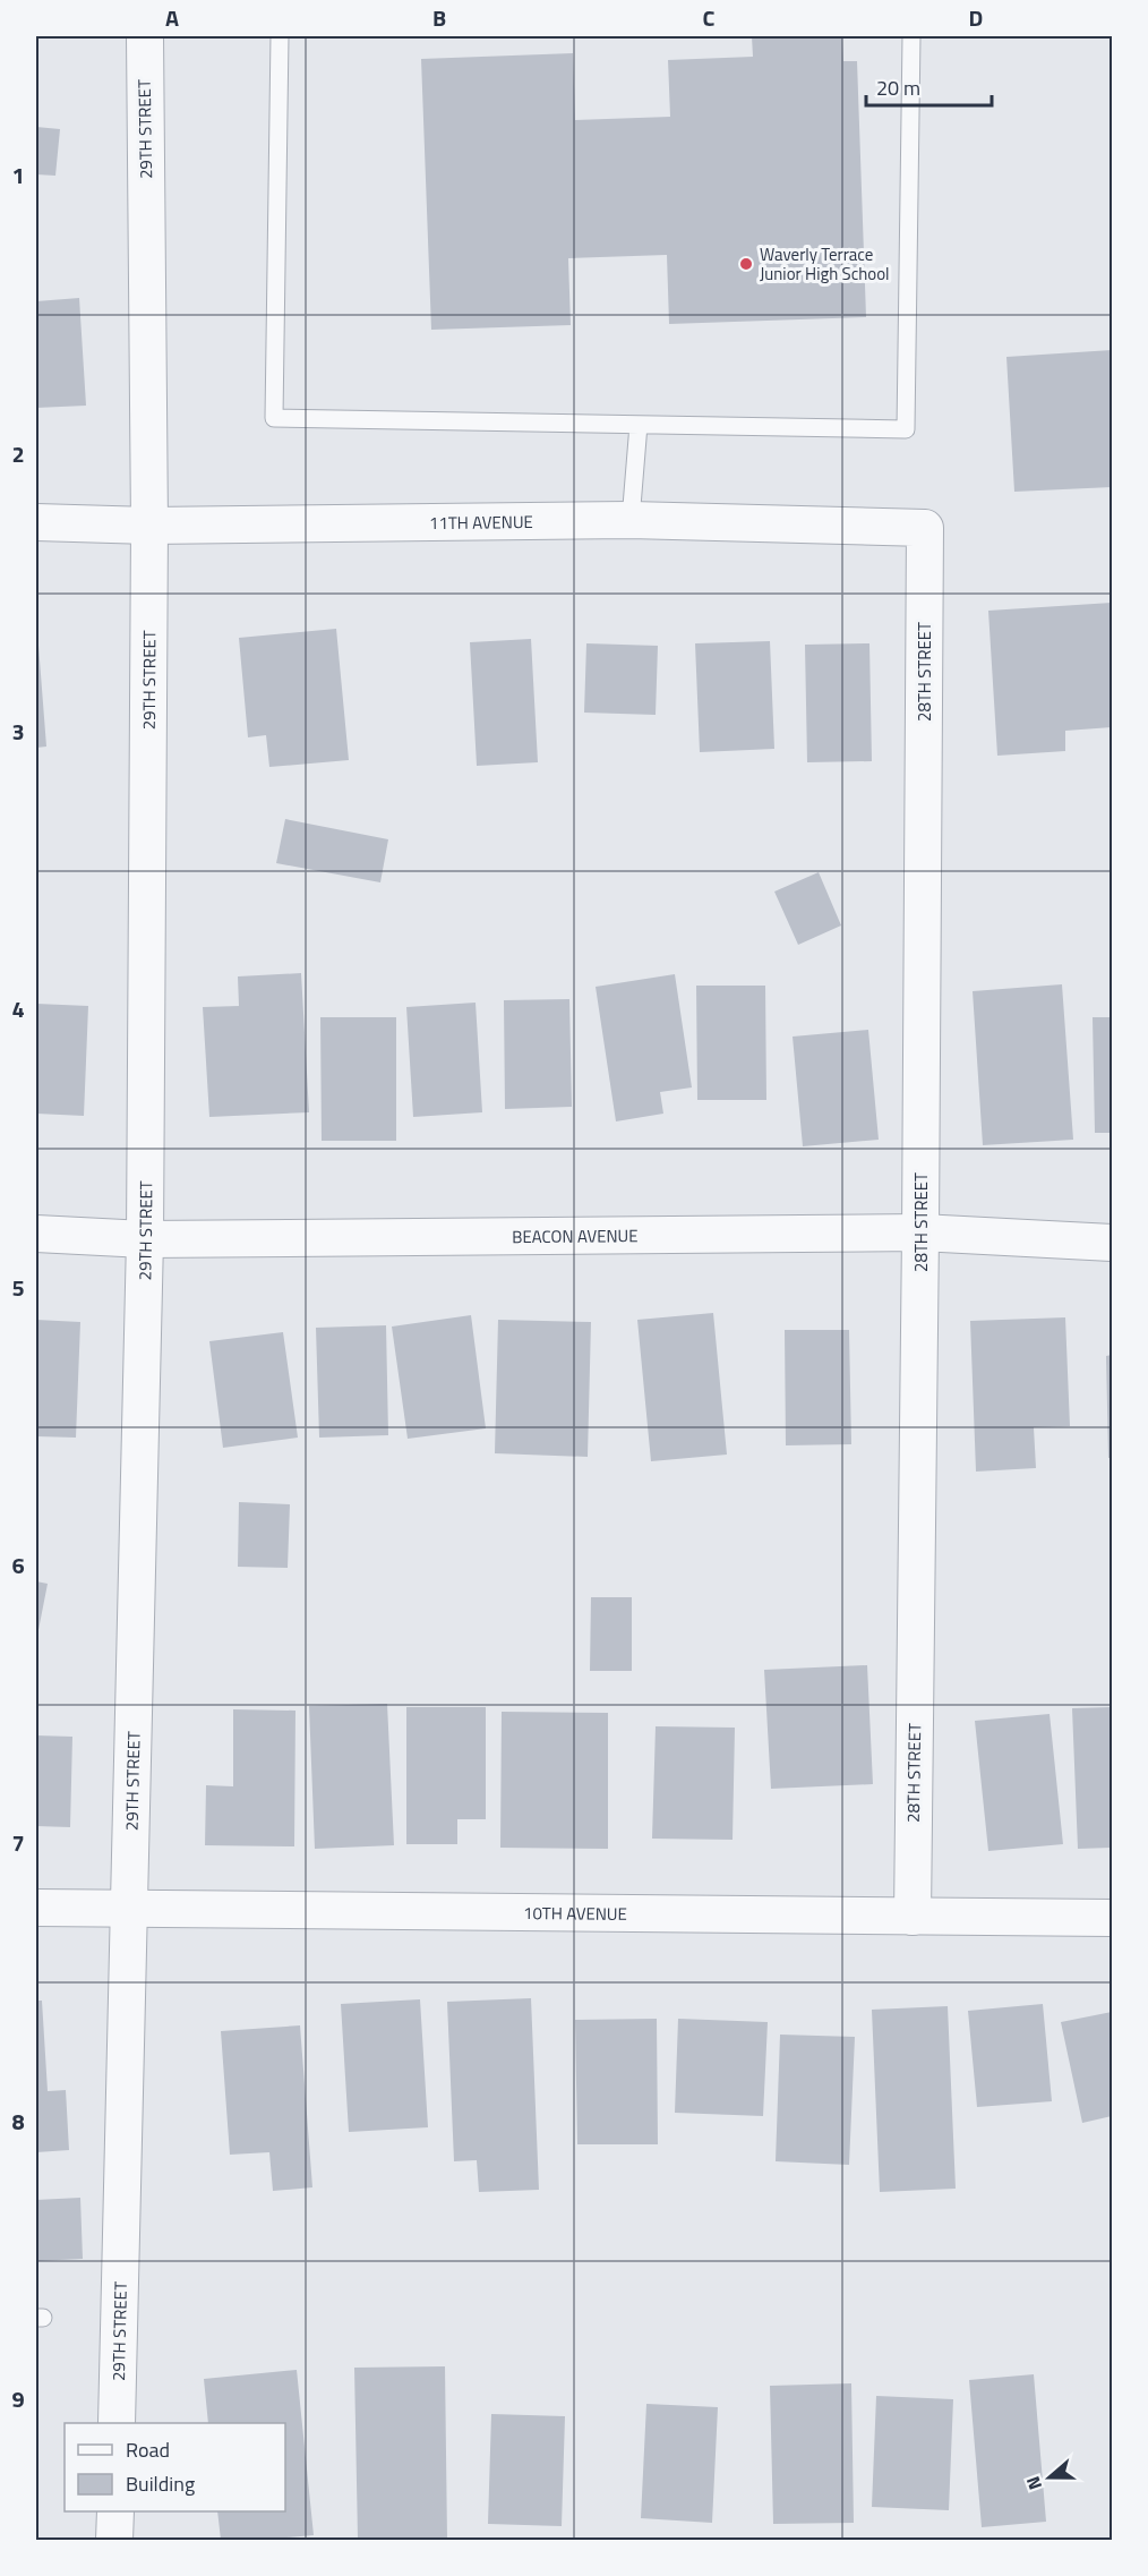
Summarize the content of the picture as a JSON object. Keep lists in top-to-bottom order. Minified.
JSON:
{"streets":{"street":["29TH STREET","11TH AVENUE","28TH STREET","BEACON AVENUE","10TH AVENUE"]},"crossings":[["29TH STREET","11TH AVENUE"],["29TH STREET","BEACON AVENUE"],["29TH STREET","10TH AVENUE"],["11TH AVENUE","28TH STREET"],["28TH STREET","BEACON AVENUE"],["28TH STREET","10TH AVENUE"]],"places":["Waverly Terrace Junior High School"],"legend":["Road","Building"],"scale_bar":"20 m","north":"left","grid":{"columns":["A","B","C","D"],"rows":["1","2","3","4","5","6","7","8","9"]}}
